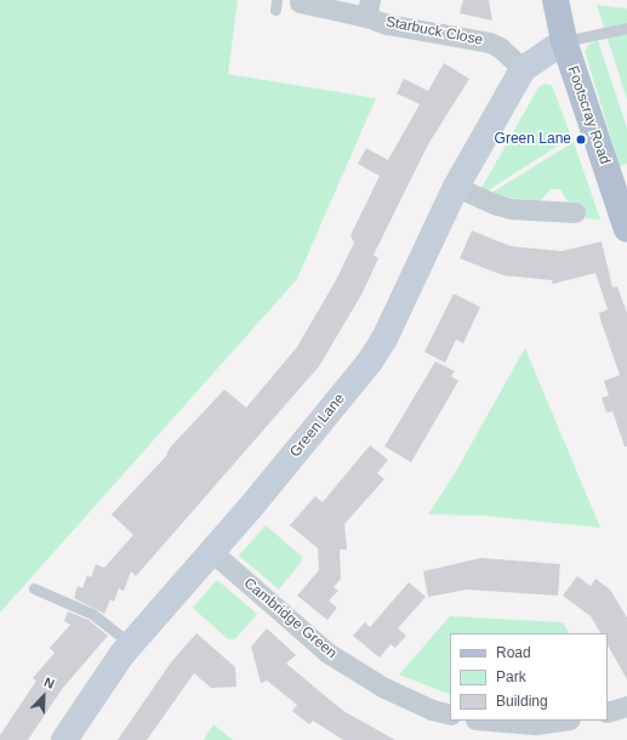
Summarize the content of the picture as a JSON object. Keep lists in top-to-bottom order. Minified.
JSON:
{"streets":{"main road":["Footscray Road","Green Lane"],"street":["Starbuck Close","Cambridge Green"]},"crossings":[["Starbuck Close","Green Lane"],["Footscray Road","Green Lane"],["Green Lane","Cambridge Green"]],"places":["Green Lane"],"legend":["Road","Park","Building"],"north":"top right"}
